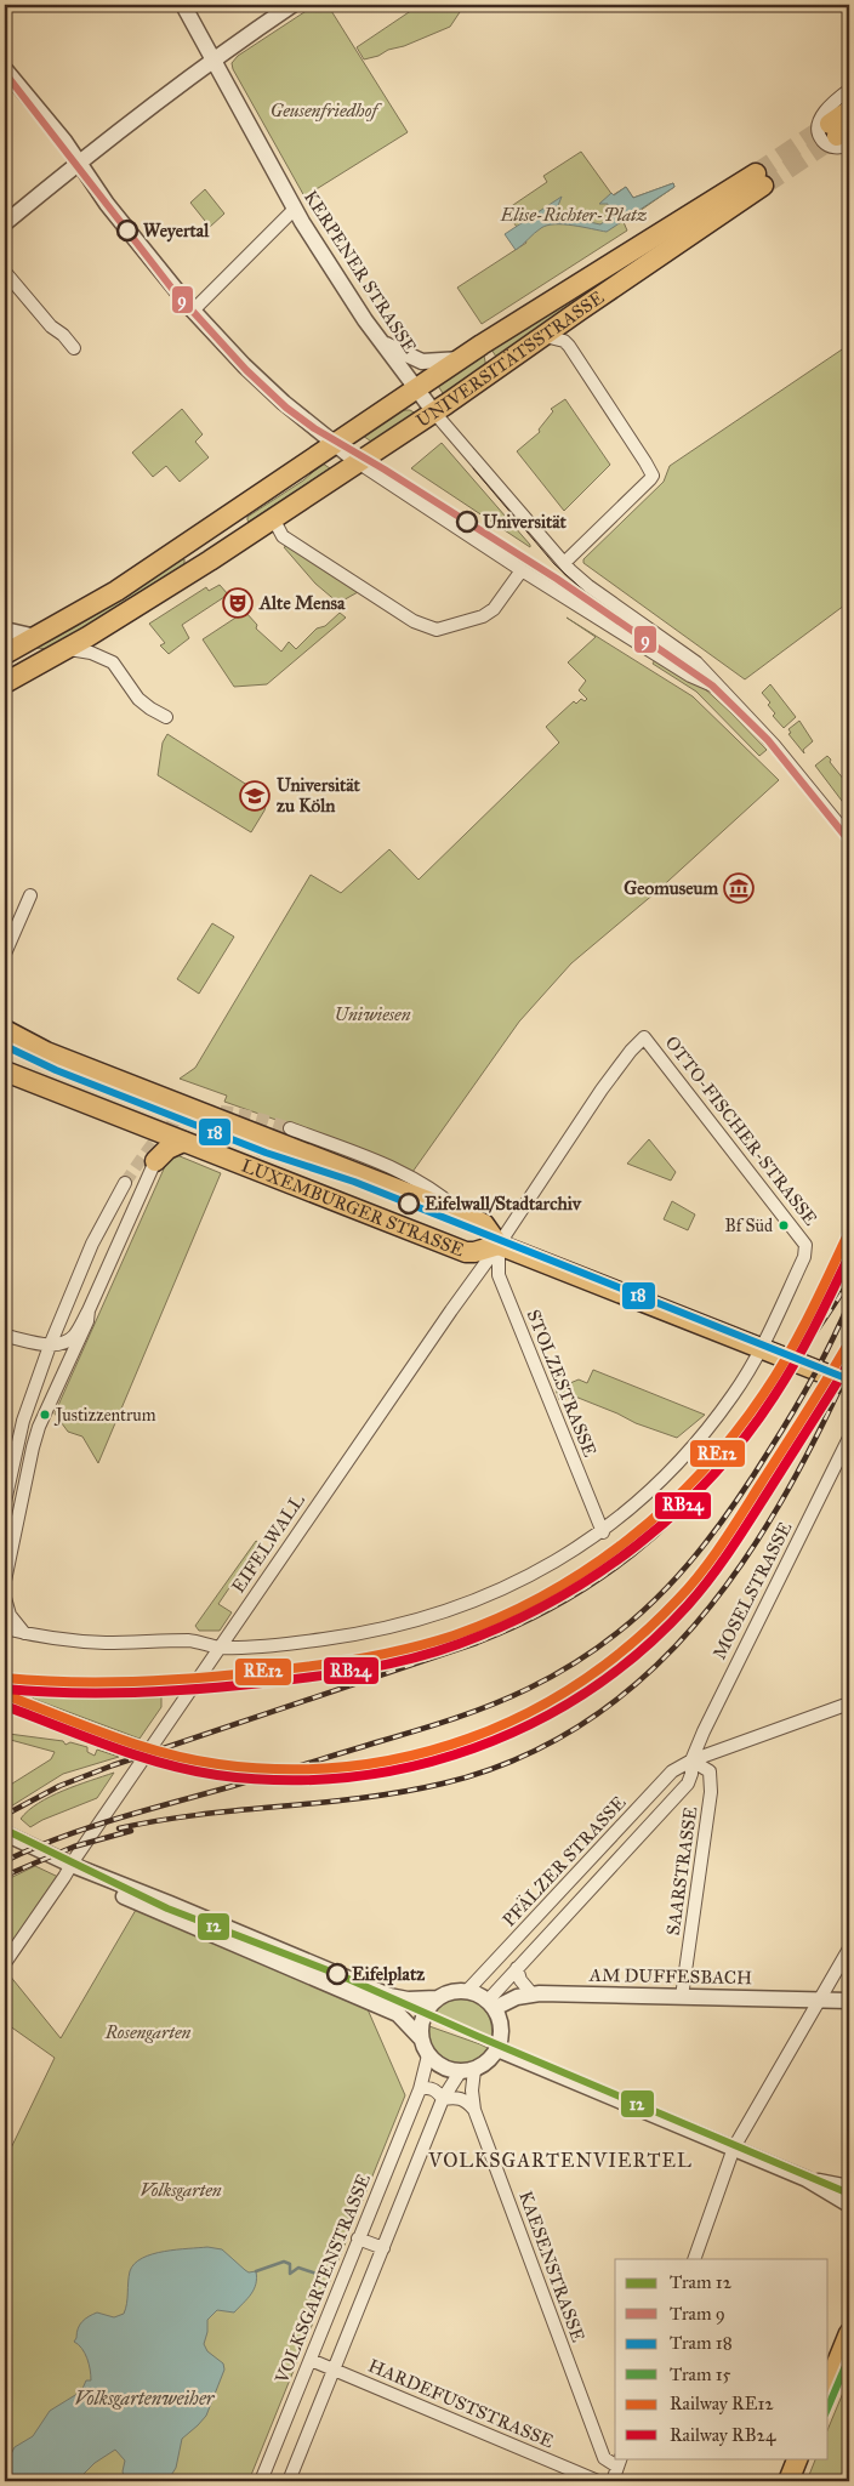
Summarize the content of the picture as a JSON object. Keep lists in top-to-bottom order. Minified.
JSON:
{"streets":{"main road":["UNIVERSITÄTSSTRASSE","LUXEMBURGER STRASSE"],"street":["KERPENER STRASSE","OTTO-FISCHER-STRASSE","STOLZESTRASSE","EIFELWALL","MOSELSTRASSE","PFÄLZER STRASSE","SAARSTRASSE","AM DUFFESBACH","KAESENSTRASSE","VOLKSGARTENSTRASSE","HARDEFUSTSTRASSE"]},"crossings":[["KERPENER STRASSE","UNIVERSITÄTSSTRASSE"],["OTTO-FISCHER-STRASSE","LUXEMBURGER STRASSE"],["OTTO-FISCHER-STRASSE","EIFELWALL"],["LUXEMBURGER STRASSE","STOLZESTRASSE"],["LUXEMBURGER STRASSE","EIFELWALL"],["STOLZESTRASSE","EIFELWALL"],["MOSELSTRASSE","PFÄLZER STRASSE"],["MOSELSTRASSE","SAARSTRASSE"],["PFÄLZER STRASSE","SAARSTRASSE"],["PFÄLZER STRASSE","AM DUFFESBACH"],["PFÄLZER STRASSE","KAESENSTRASSE"],["PFÄLZER STRASSE","VOLKSGARTENSTRASSE"],["SAARSTRASSE","AM DUFFESBACH"],["AM DUFFESBACH","KAESENSTRASSE"],["AM DUFFESBACH","VOLKSGARTENSTRASSE"],["KAESENSTRASSE","VOLKSGARTENSTRASSE"],["VOLKSGARTENSTRASSE","HARDEFUSTSTRASSE"]],"districts":["VOLKSGARTENVIERTEL"],"water":["Volksgartenweiher"],"parks":["Geusenfriedhof","Elise-Richter-Platz","Uniwiesen","Rosengarten","Volksgarten"],"places":{"other":["Weyertal","Universität","Eifelwall/Stadtarchiv","Bf Süd","Justizzentrum","Eifelplatz"],"theatre":["Alte Mensa"],"school or university":["Universität zu Köln"],"museum":["Geomuseum"]},"lines":["tram line 9","tram line 18","rail line RE12","rail line RB24","tram line 12","tram line 15"],"legend":["Tram 12","Tram 9","Tram 18","Tram 15","Railway RE12","Railway RB24"]}
